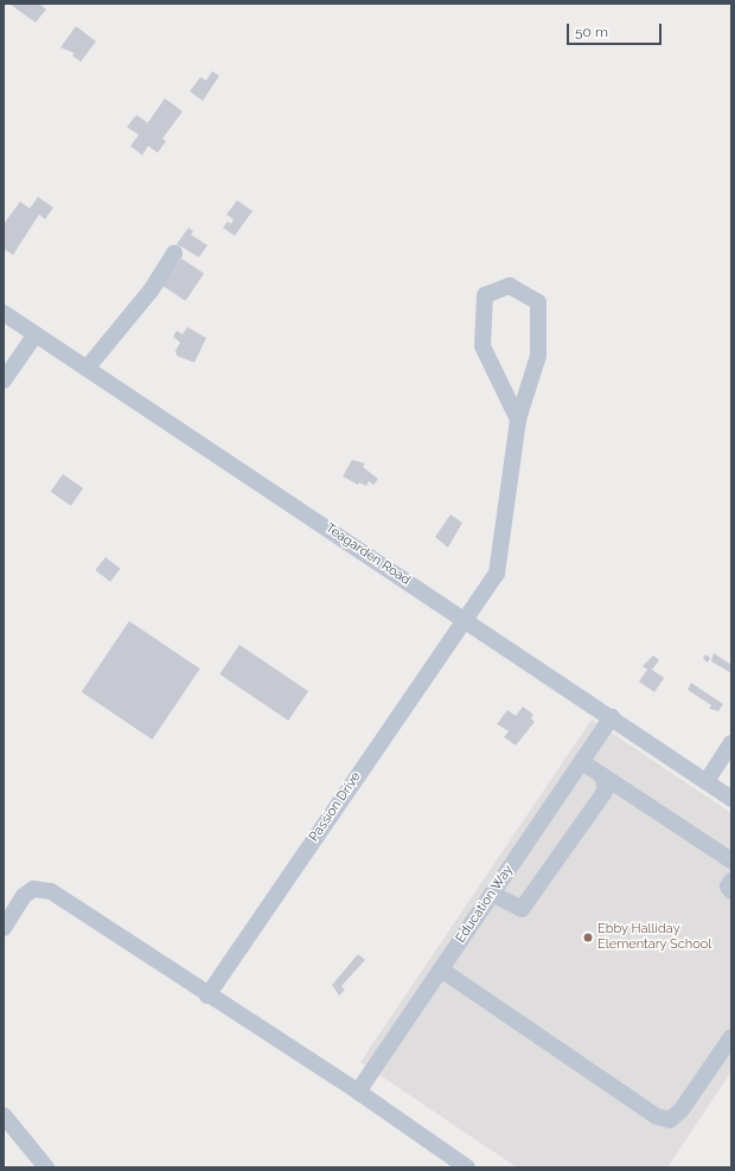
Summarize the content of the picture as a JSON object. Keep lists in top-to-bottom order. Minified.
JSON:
{"streets":{"street":["Teagarden Road","Passion Drive","Education Way"]},"crossings":[["Teagarden Road","Passion Drive"],["Teagarden Road","Education Way"]],"places":["Ebby Halliday Elementary School"],"scale_bar":"50 m"}
